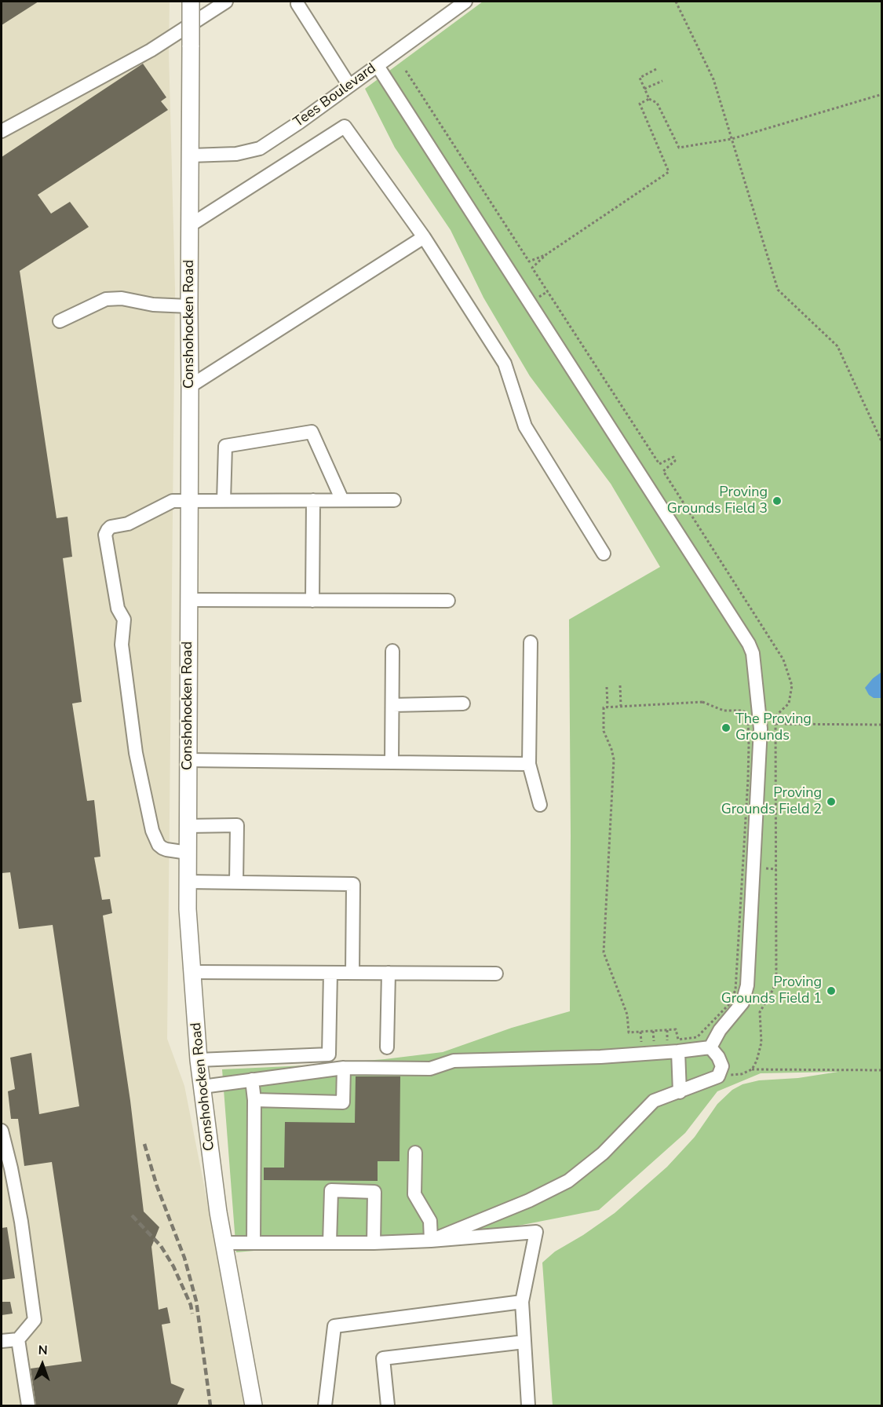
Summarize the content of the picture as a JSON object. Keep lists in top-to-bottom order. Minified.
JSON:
{"streets":{"main road":["Conshohocken Road"],"lane":["Tees Boulevard"]},"crossings":[["Tees Boulevard","Conshohocken Road"]],"places":["Proving Grounds Field 3","The Proving Grounds","Proving Grounds Field 2","Proving Grounds Field 1"],"north":"top"}
